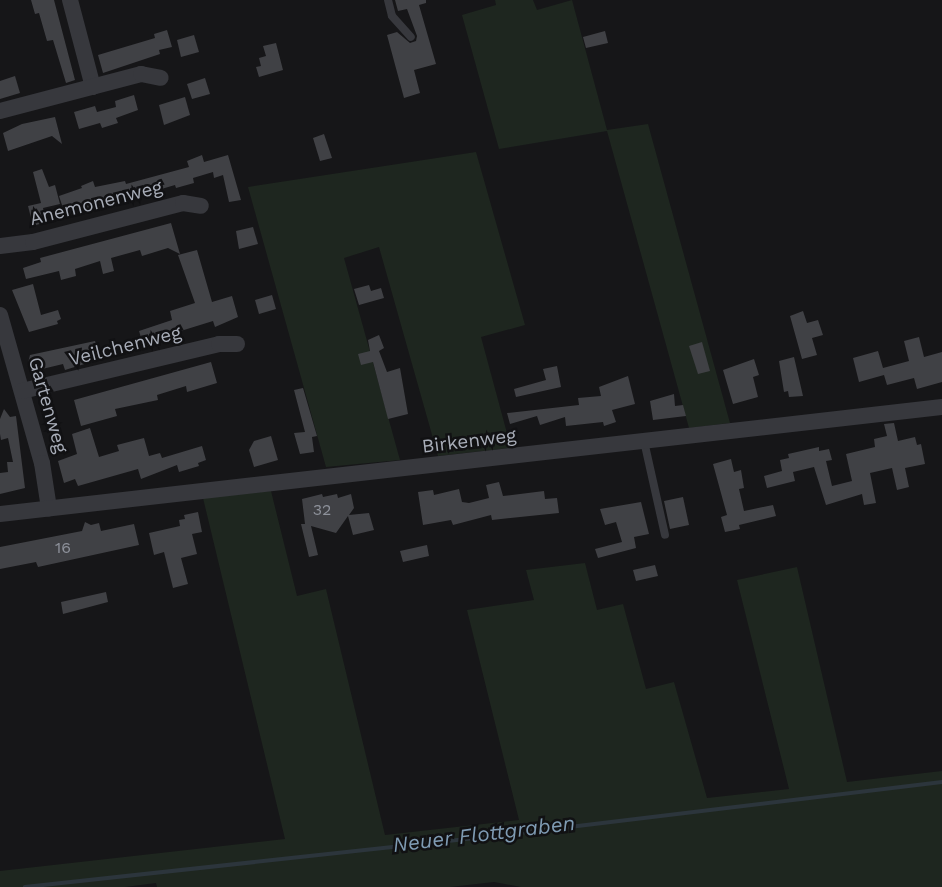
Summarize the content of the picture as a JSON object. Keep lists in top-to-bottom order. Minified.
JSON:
{"streets":{"street":["Anemonenweg","Veilchenweg","Gartenweg","Birkenweg"]},"crossings":[["Veilchenweg","Gartenweg"],["Gartenweg","Birkenweg"]],"water":["Neuer Flottgraben"],"house_numbers":["32","16"]}
